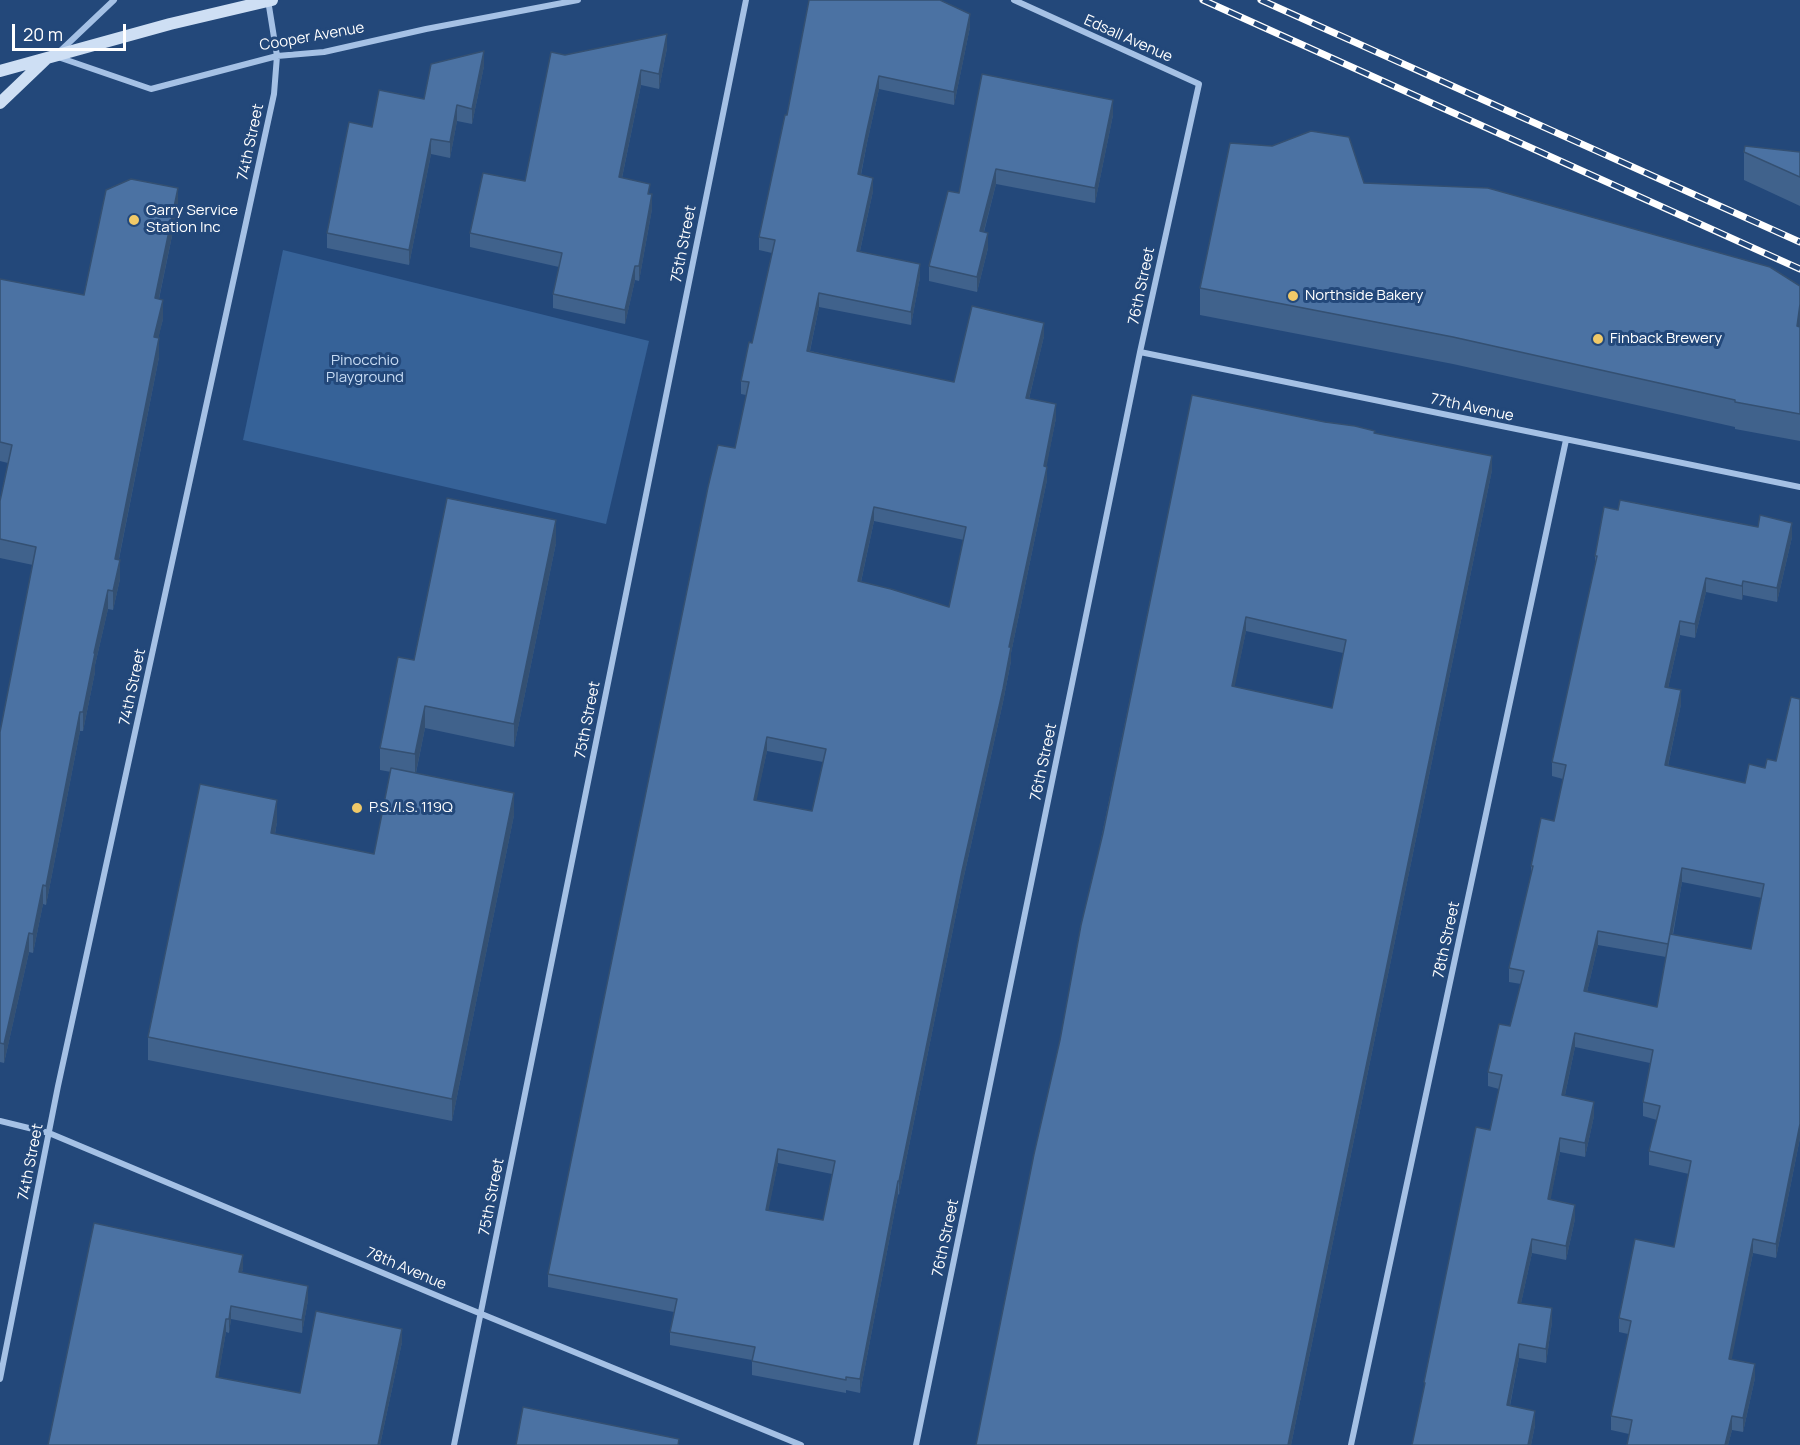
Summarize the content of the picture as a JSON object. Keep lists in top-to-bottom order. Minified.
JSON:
{"streets":{"street":["Cooper Avenue","Edsall Avenue","74th Street","75th Street","76th Street","77th Avenue","78th Street","78th Avenue"]},"crossings":[["Cooper Avenue","74th Street"],["Edsall Avenue","76th Street"],["74th Street","78th Avenue"],["75th Street","78th Avenue"],["76th Street","77th Avenue"],["77th Avenue","78th Street"]],"parks":["Pinocchio Playground"],"places":["Garry Service Station Inc","Northside Bakery","Finback Brewery","P.S./I.S. 119Q"],"scale_bar":"20 m"}
